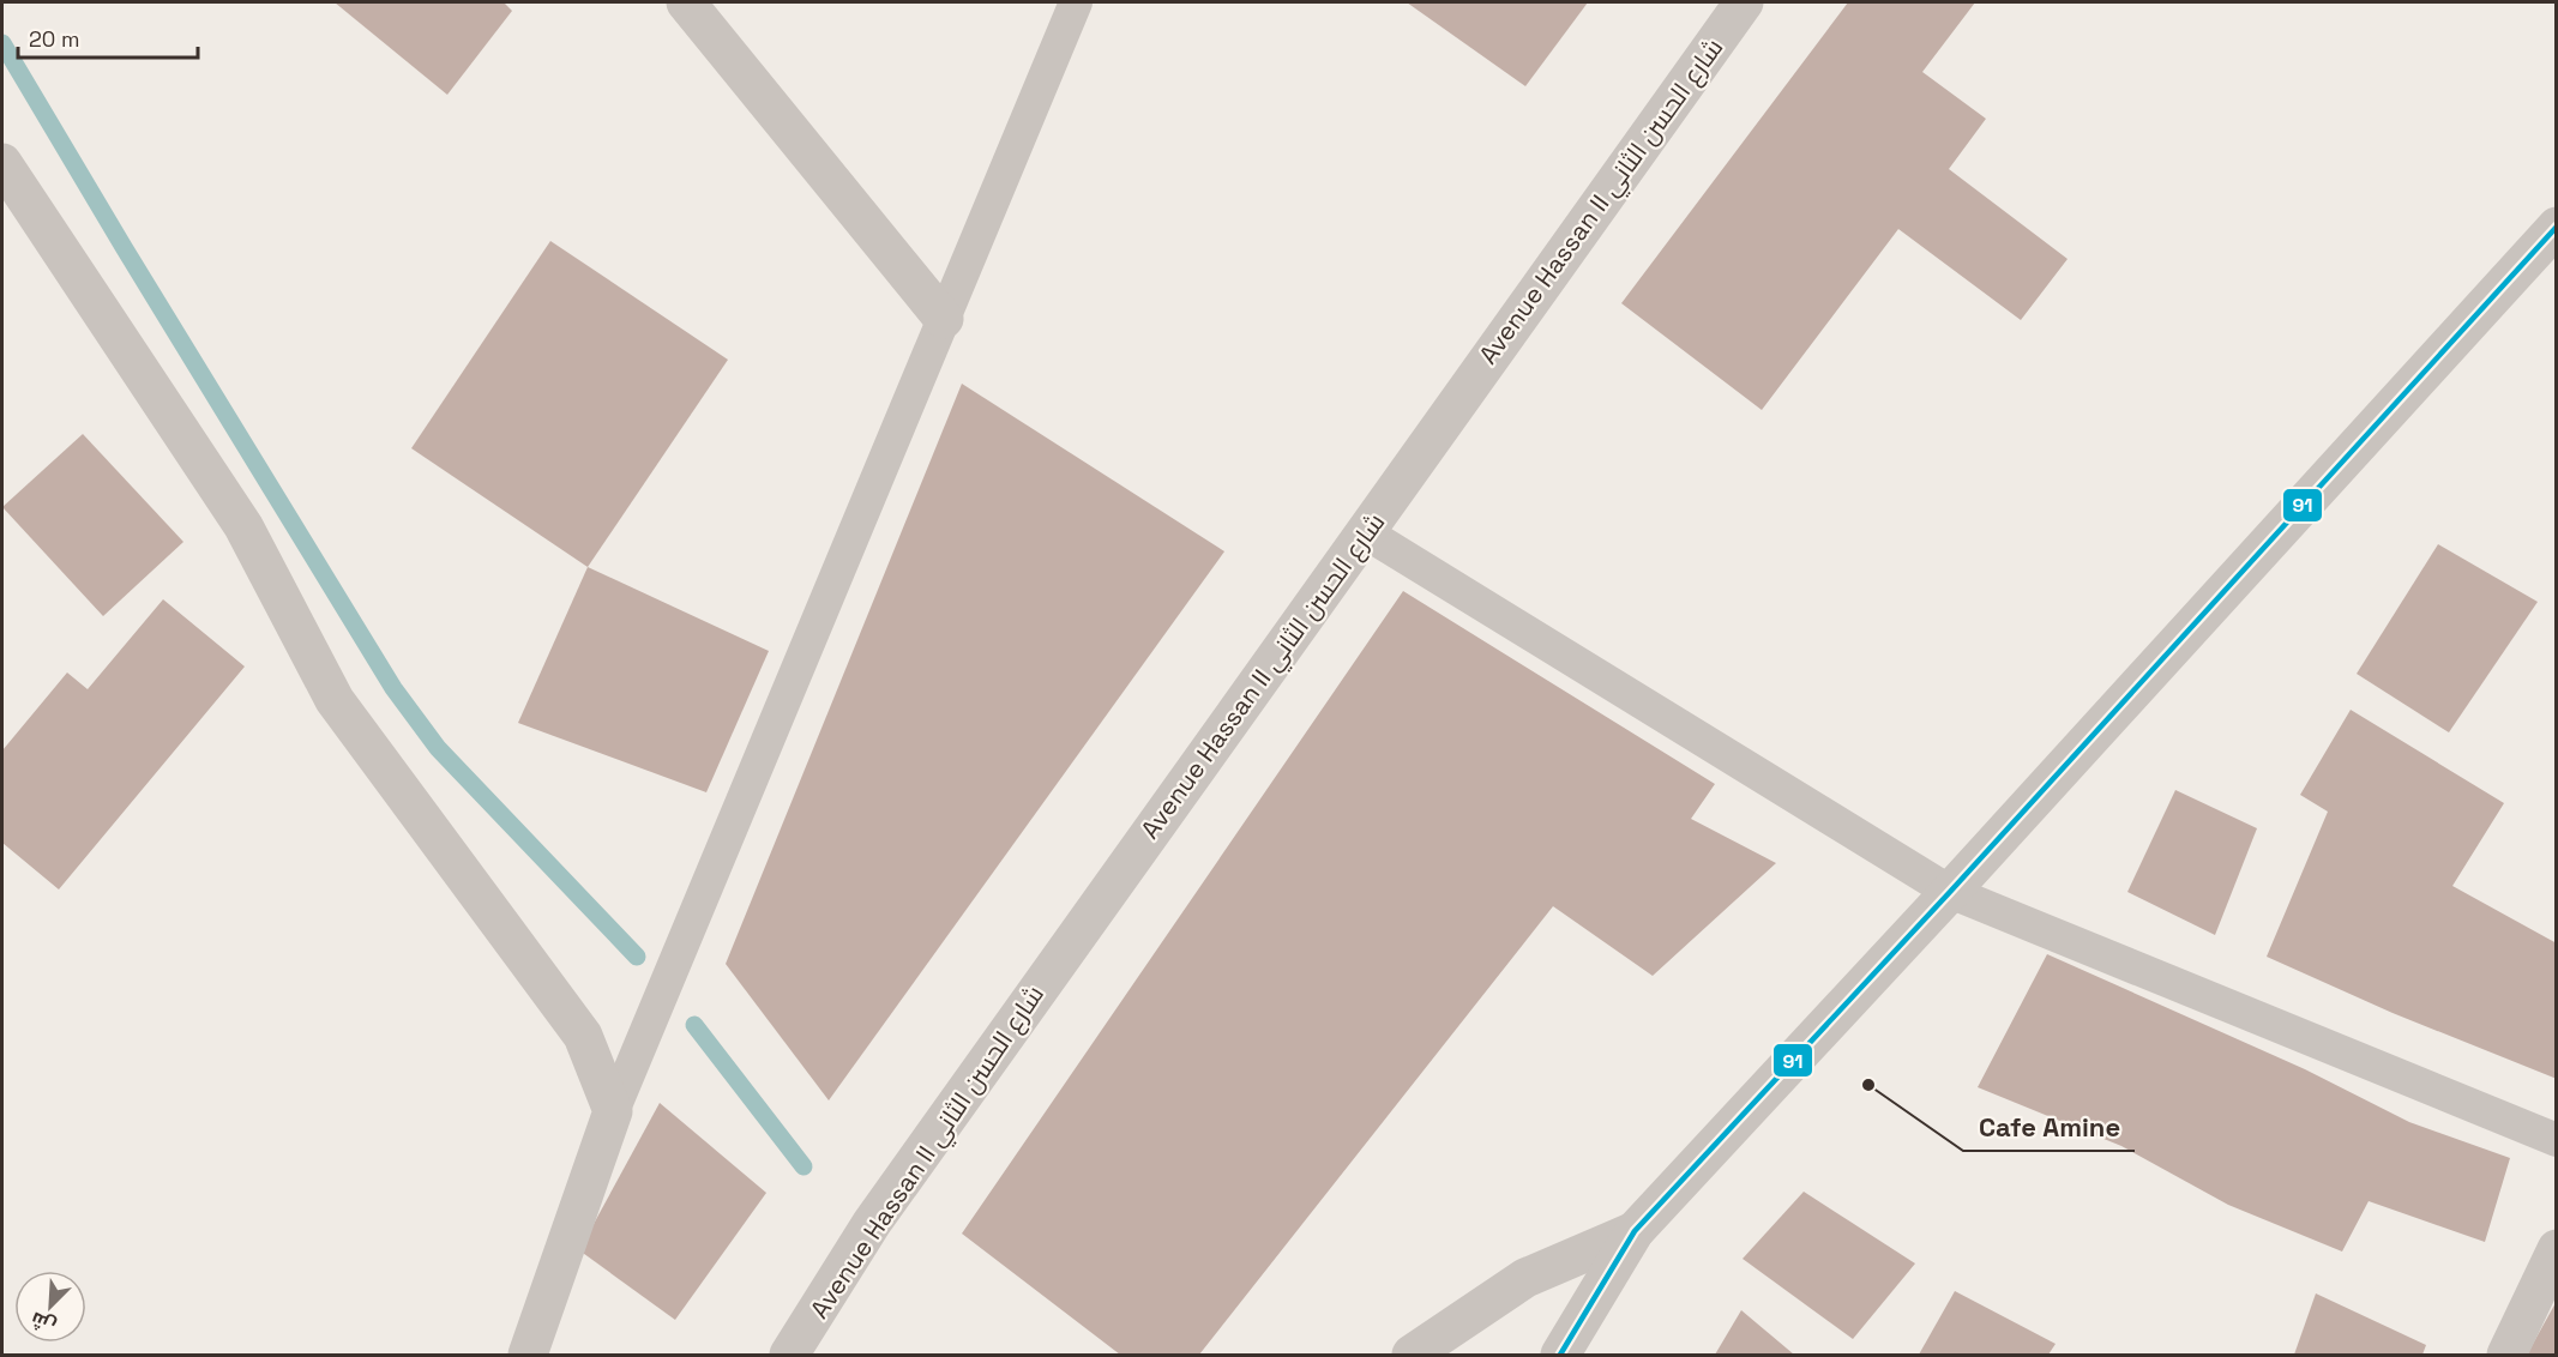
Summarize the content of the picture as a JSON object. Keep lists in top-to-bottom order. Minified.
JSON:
{"streets":{"street":["Avenue Hassan II شارع الحسن الثاني"]},"places":["Cafe Amine"],"lines":["transit line 91"],"scale_bar":"20 m","north":"bottom left"}
